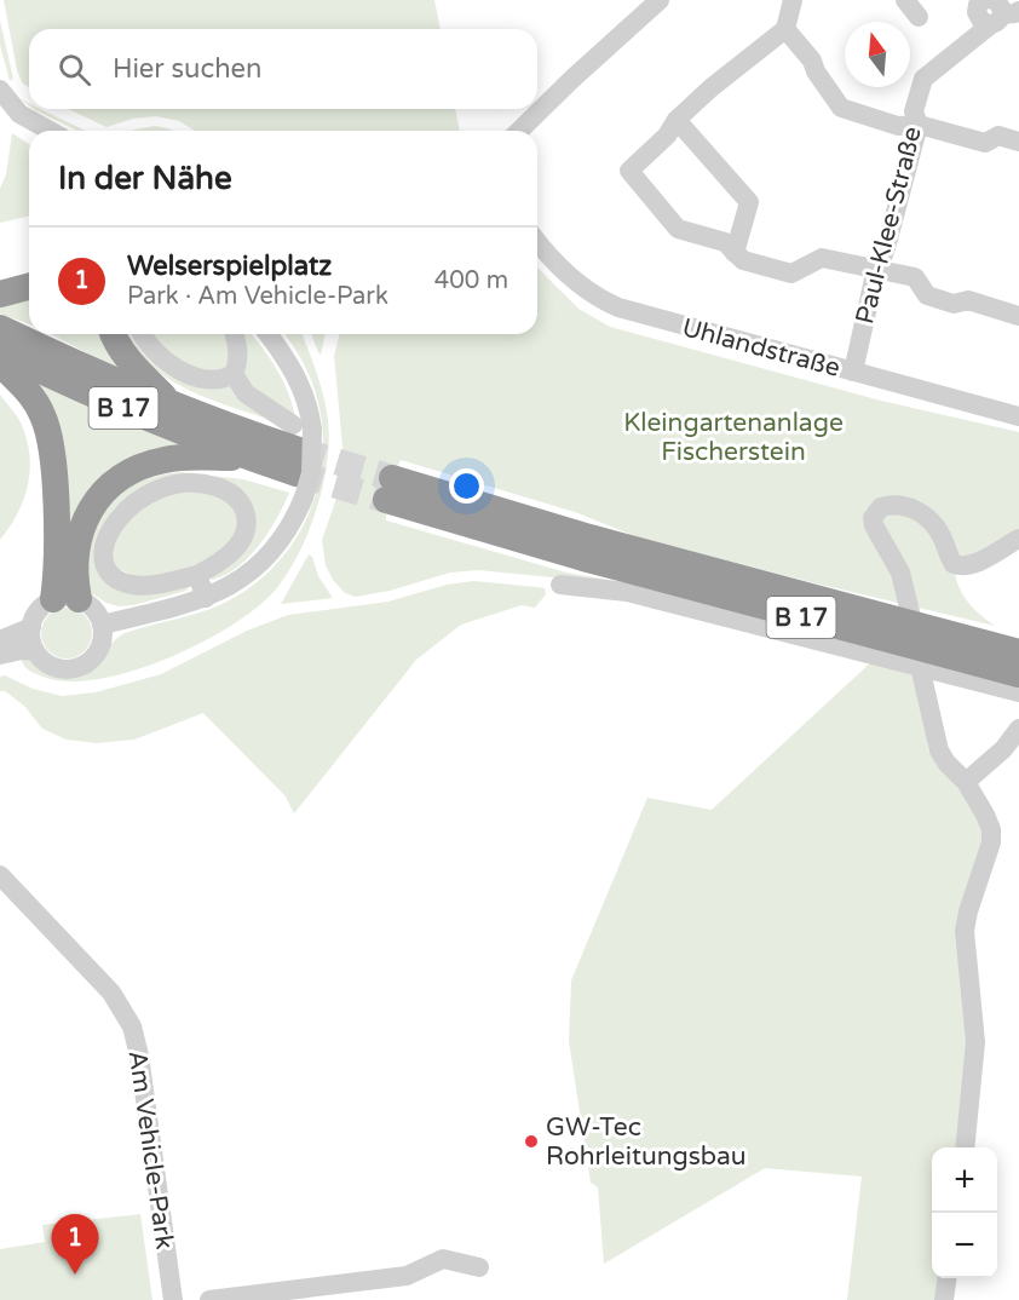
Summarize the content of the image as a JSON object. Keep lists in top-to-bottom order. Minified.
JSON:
{"streets":{"highway":["B 17"],"street":["Paul-Klee-Straße","Uhlandstraße","Am Vehicle-Park"]},"crossings":[["Paul-Klee-Straße","Uhlandstraße"]],"parks":["Kleingartenanlage Fischerstein"],"places":["GW-Tec Rohrleitungsbau"],"north":"top","page":{"search":"Hier suchen","heading":"In der Nähe","list":[{"mark":"1","name":"Welserspielplatz","note":"Park · Am Vehicle-Park","value":"400 m"}],"map_buttons":["+","−"],"pins":"1"}}
